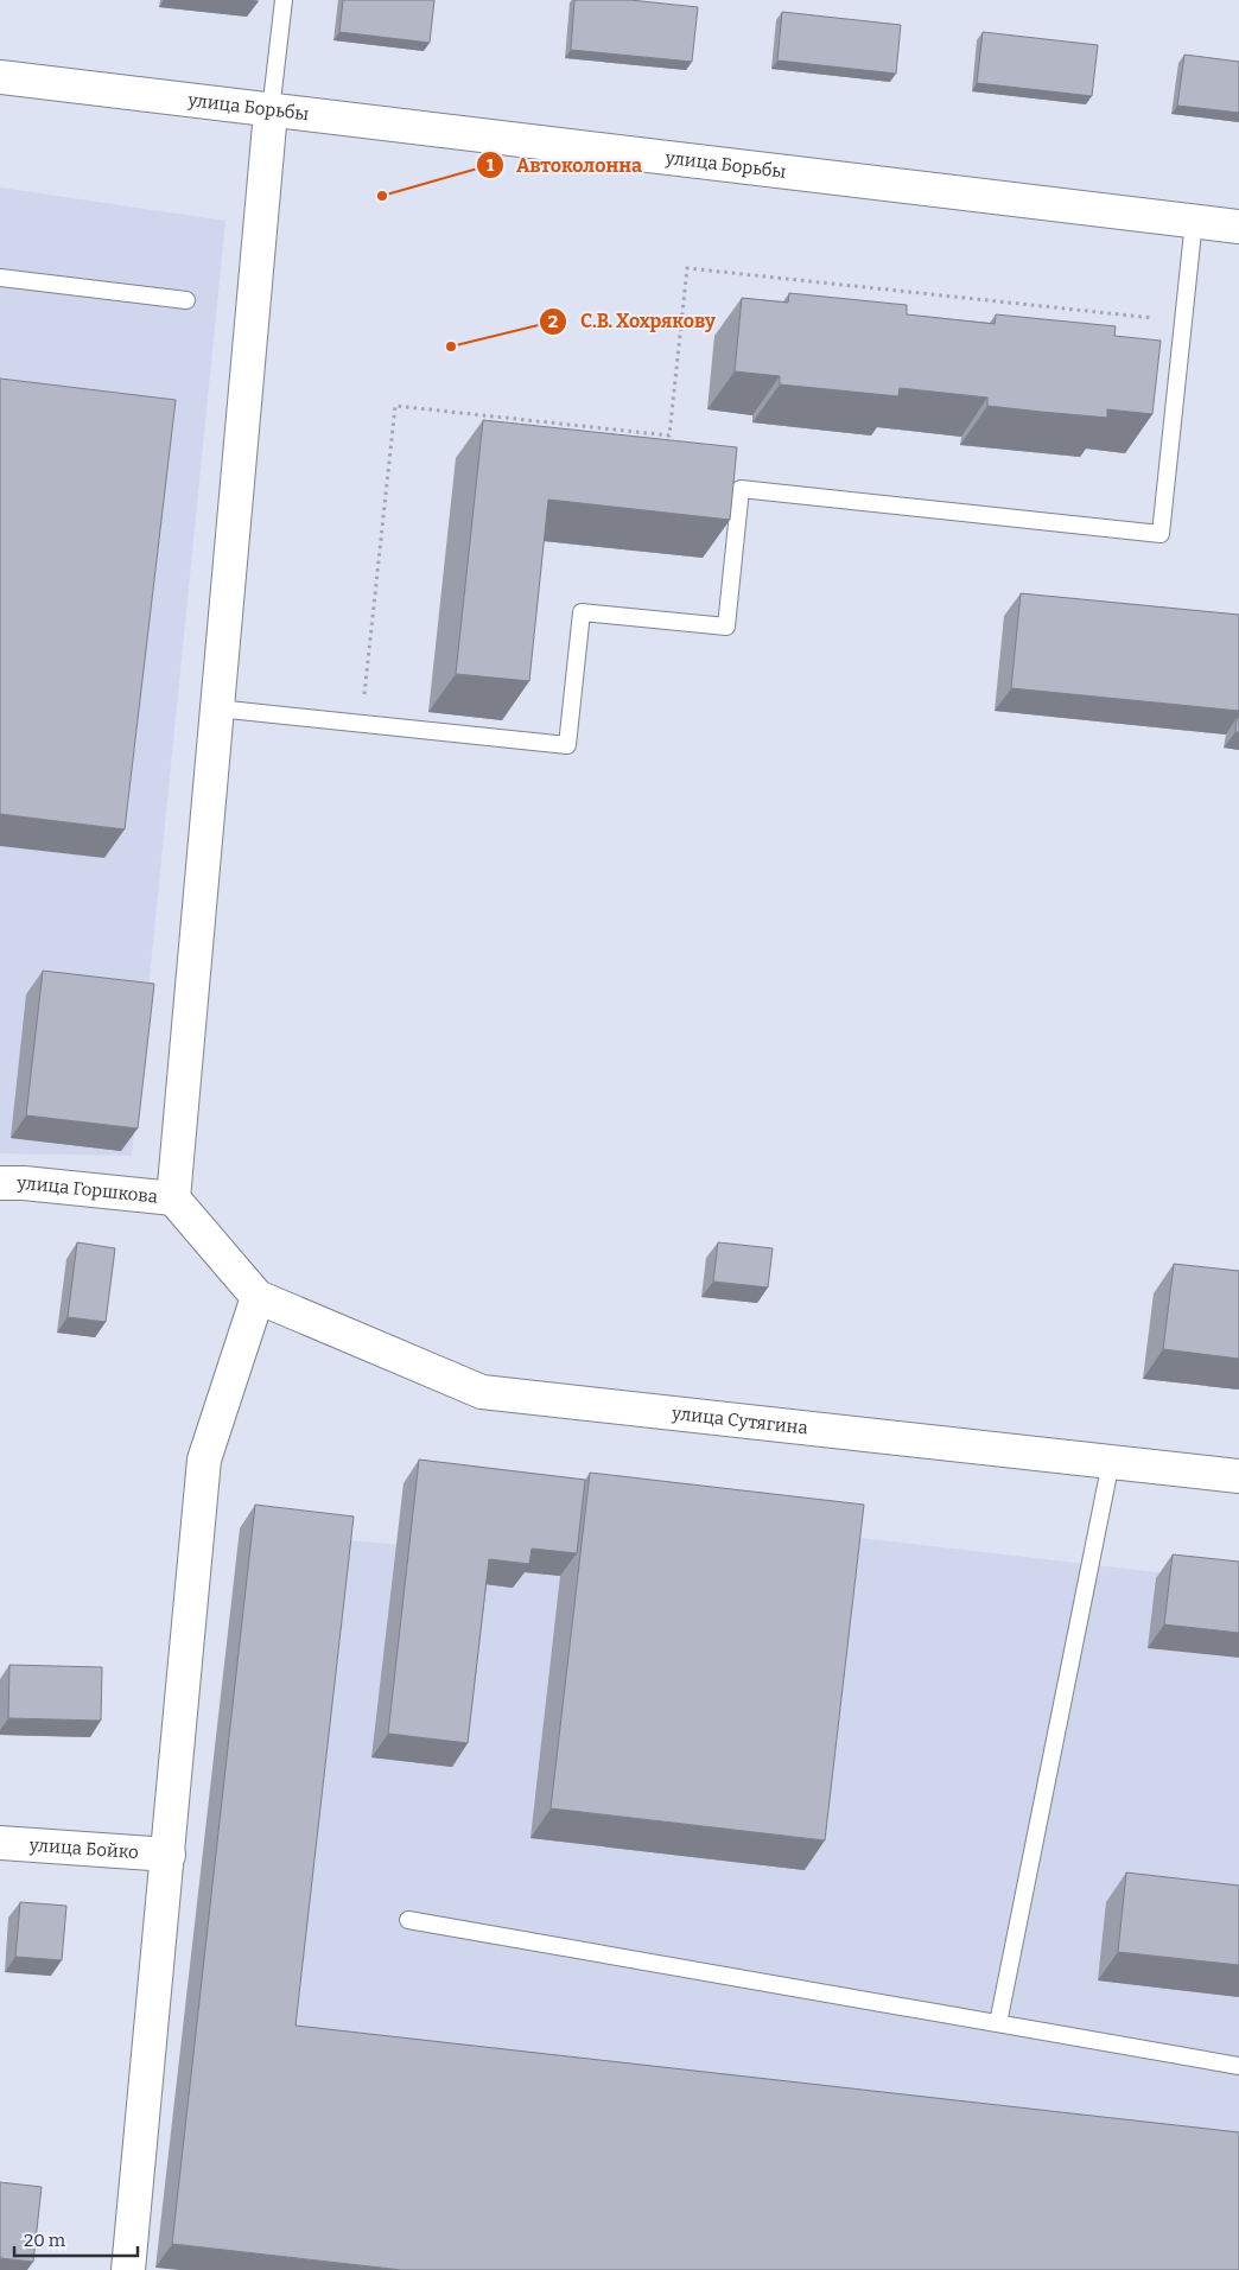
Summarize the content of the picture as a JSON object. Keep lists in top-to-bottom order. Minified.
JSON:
{"streets":{"street":["улица Борьбы","улица Горшкова","улица Сутягина","улица Бойко"]},"places":["Автоколонна","С.В. Хохрякову"],"scale_bar":"20 m"}
